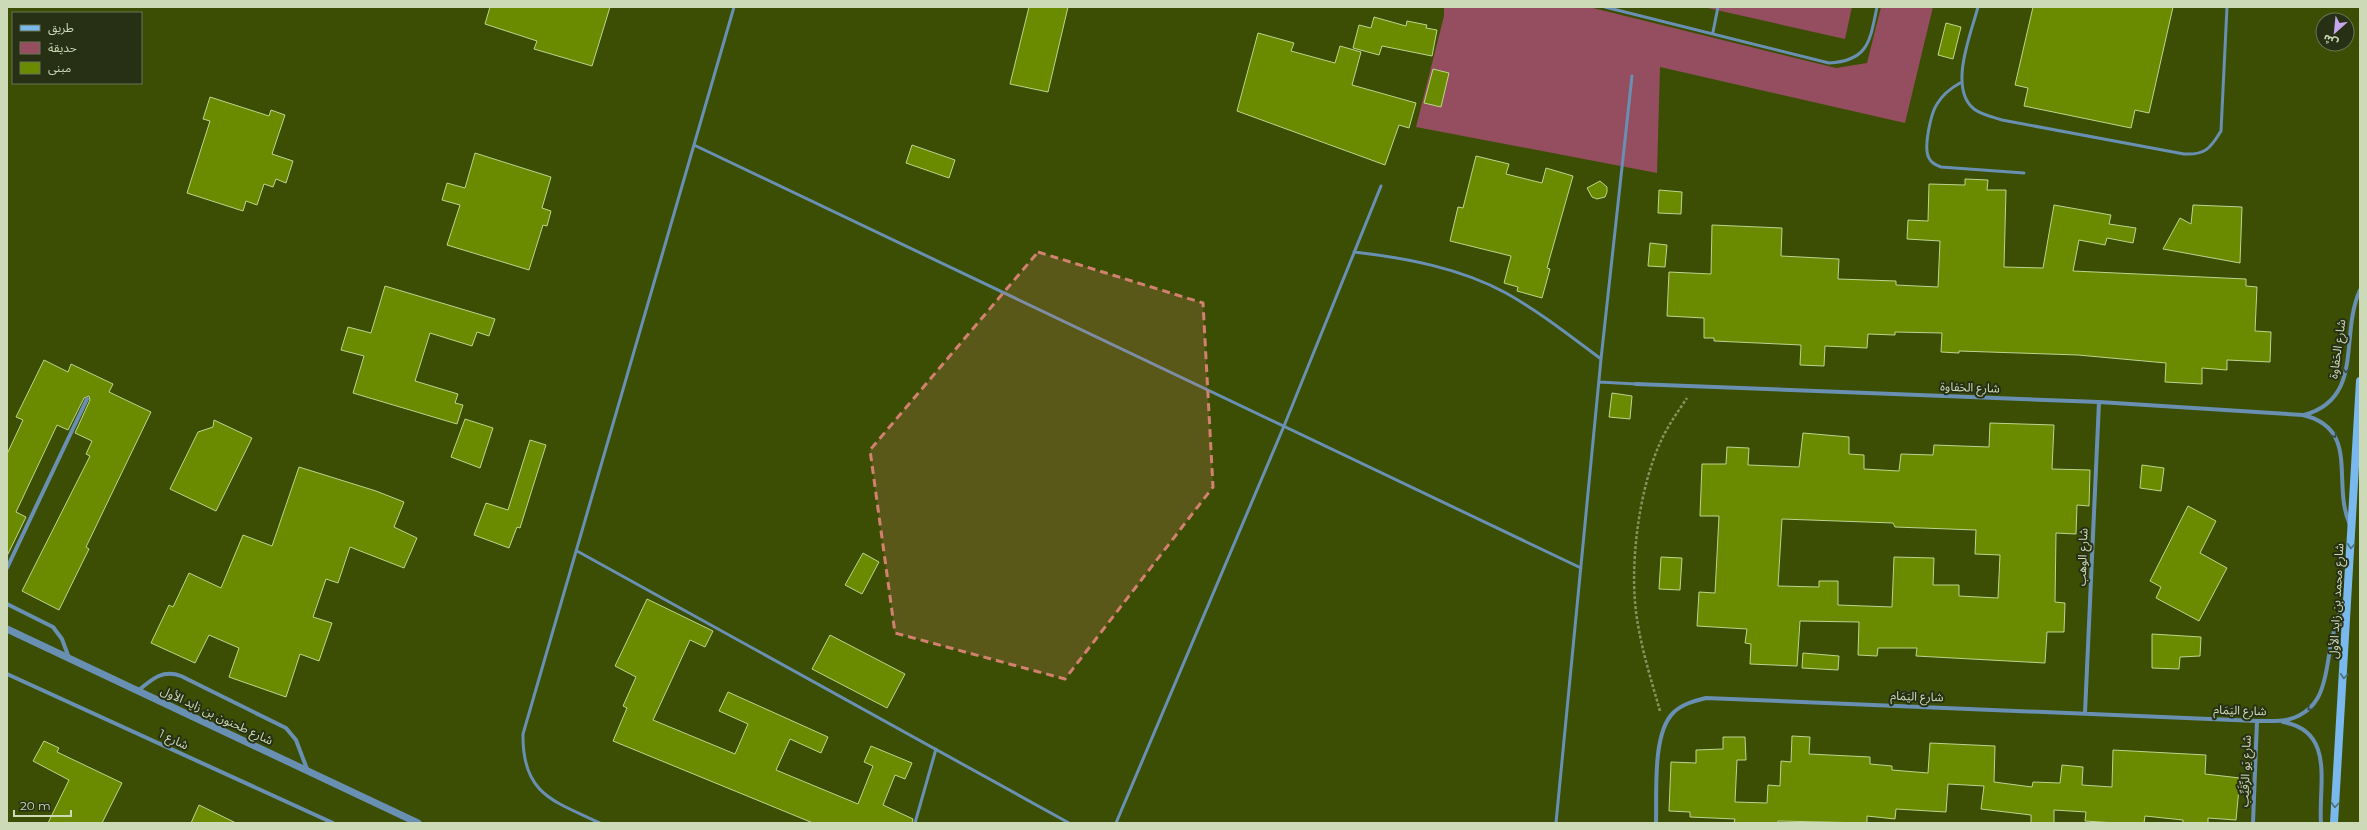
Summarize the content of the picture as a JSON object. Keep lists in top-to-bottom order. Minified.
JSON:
{"streets":{"main road":["شارع محمد بن زايد الأول"],"street":["شارع الحَفاوة","شارع الوهب","شارع اليَمَام","شارع طحنون بن زايد الأول","شارع 1","شارع يَو الرِّقَيِّب"]},"crossings":[["شارع الحَفاوة","شارع الوهب"],["شارع الحَفاوة","شارع محمد بن زايد الأول"],["شارع الوهب","شارع اليَمَام"],["شارع محمد بن زايد الأول","شارع اليَمَام"],["شارع اليَمَام","شارع يَو الرِّقَيِّب"]],"one_way":["شارع محمد بن زايد الأول"],"legend":["طريق","حديقة","مبنى"],"scale_bar":"20 m","north":"bottom left"}
